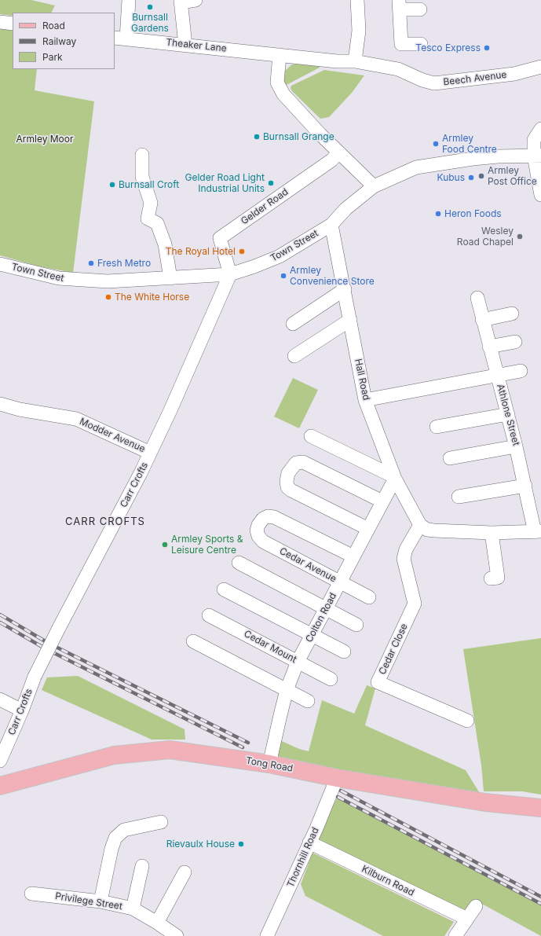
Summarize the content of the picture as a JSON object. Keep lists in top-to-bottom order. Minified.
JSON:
{"streets":{"main road":["Tong Road"],"street":["Theaker Lane","Beech Avenue","Gelder Road","Town Street","Hall Road","Athlone Street","Modder Avenue","Carr Crofts","Cedar Avenue","Colton Road","Cedar Mount","Cedar Close","Thornhill Road","Kilburn Road","Privilege Street"]},"crossings":[["Theaker Lane","Beech Avenue"],["Gelder Road","Town Street"],["Gelder Road","Carr Crofts"],["Town Street","Hall Road"],["Town Street","Carr Crofts"],["Hall Road","Colton Road"],["Hall Road","Cedar Close"],["Modder Avenue","Carr Crofts"],["Cedar Avenue","Colton Road"],["Colton Road","Cedar Mount"],["Colton Road","Tong Road"],["Tong Road","Thornhill Road"],["Thornhill Road","Kilburn Road"]],"districts":["CARR CROFTS"],"parks":["Armley Moor"],"places":["Burnsall Gardens","Tesco Express","Burnsall Grange","Armley Food Centre","Armley Post Office","Kubus","Gelder Road Light Industrial Units","Burnsall Croft","Heron Foods","Wesley Road Chapel","The Royal Hotel","Fresh Metro","Armley Convenience Store","The White Horse","Armley Sports & Leisure Centre","Rievaulx House"],"legend":["Road","Railway","Park"]}
